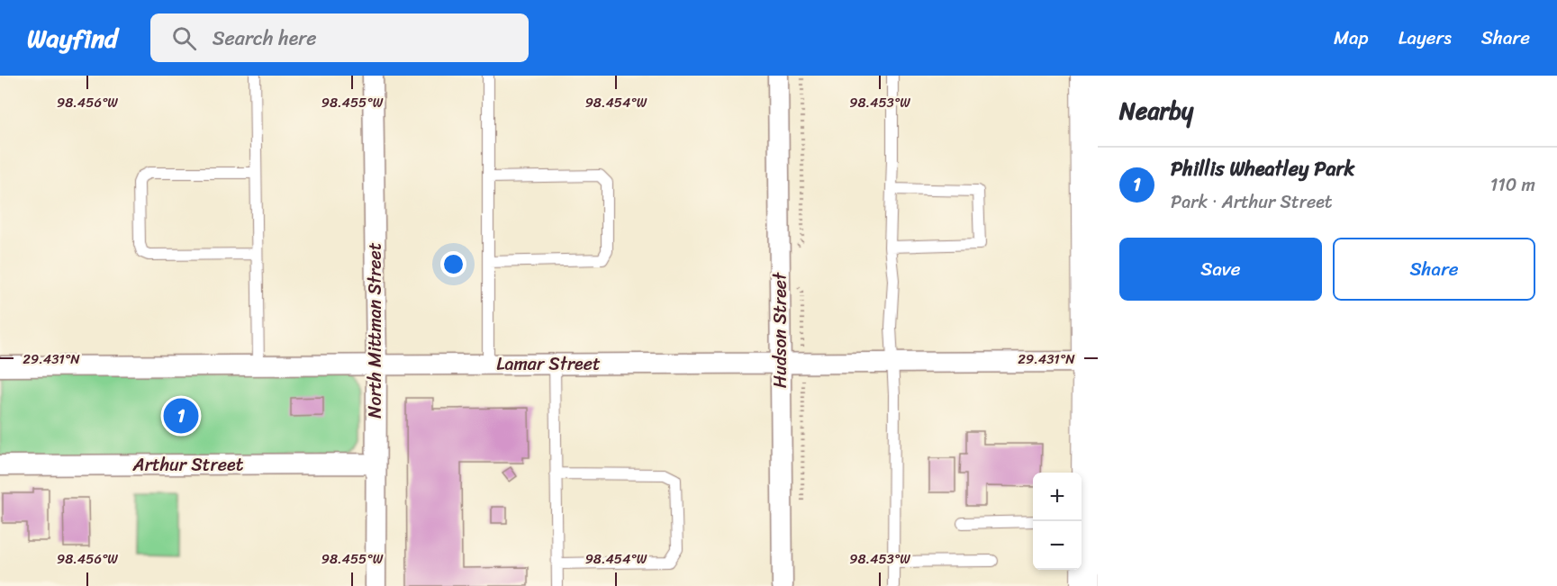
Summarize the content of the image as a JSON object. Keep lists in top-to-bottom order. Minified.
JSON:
{"streets":{"street":["North Mittman Street","Hudson Street","Lamar Street","Arthur Street"]},"crossings":[["North Mittman Street","Lamar Street"],["North Mittman Street","Arthur Street"],["Hudson Street","Lamar Street"]],"page":{"header":"Wayfind","search":"Search here","nav":["Map","Layers","Share"],"heading":"Nearby","list":[{"mark":"1","name":"Phillis Wheatley Park","note":"Park · Arthur Street","value":"110 m"}],"buttons":["Save","Share"],"pins":"1","map_buttons":["+","−"]},"coordinates":["98.456°W","98.455°W","98.454°W","98.453°W","29.431°N"]}
